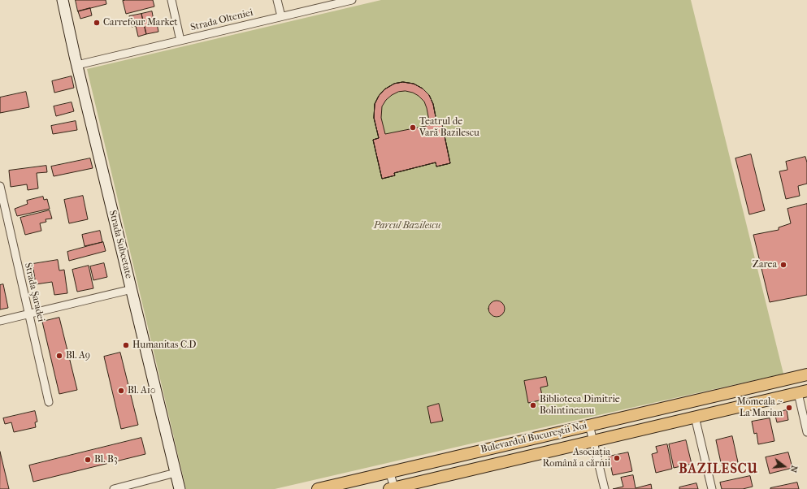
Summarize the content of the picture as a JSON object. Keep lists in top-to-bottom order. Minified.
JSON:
{"streets":{"main road":["Bulevardul Bucureștii Noi"],"street":["Strada Olteniei","Strada Subcetate","Strada Șaradei"]},"crossings":[["Strada Olteniei","Strada Subcetate"]],"districts":["BAZILESCU"],"parks":["Parcul Bazilescu"],"places":["Carrefour Market","Teatrul de Vară Bazilescu","Zarea","Humanitas C.D","Bl. A9","Bl. A10","Biblioteca Dimitrie Bolintineanu","Momeala ~ La Marian","Asociația Română a cărnii","Bl. B3"],"north":"right"}
